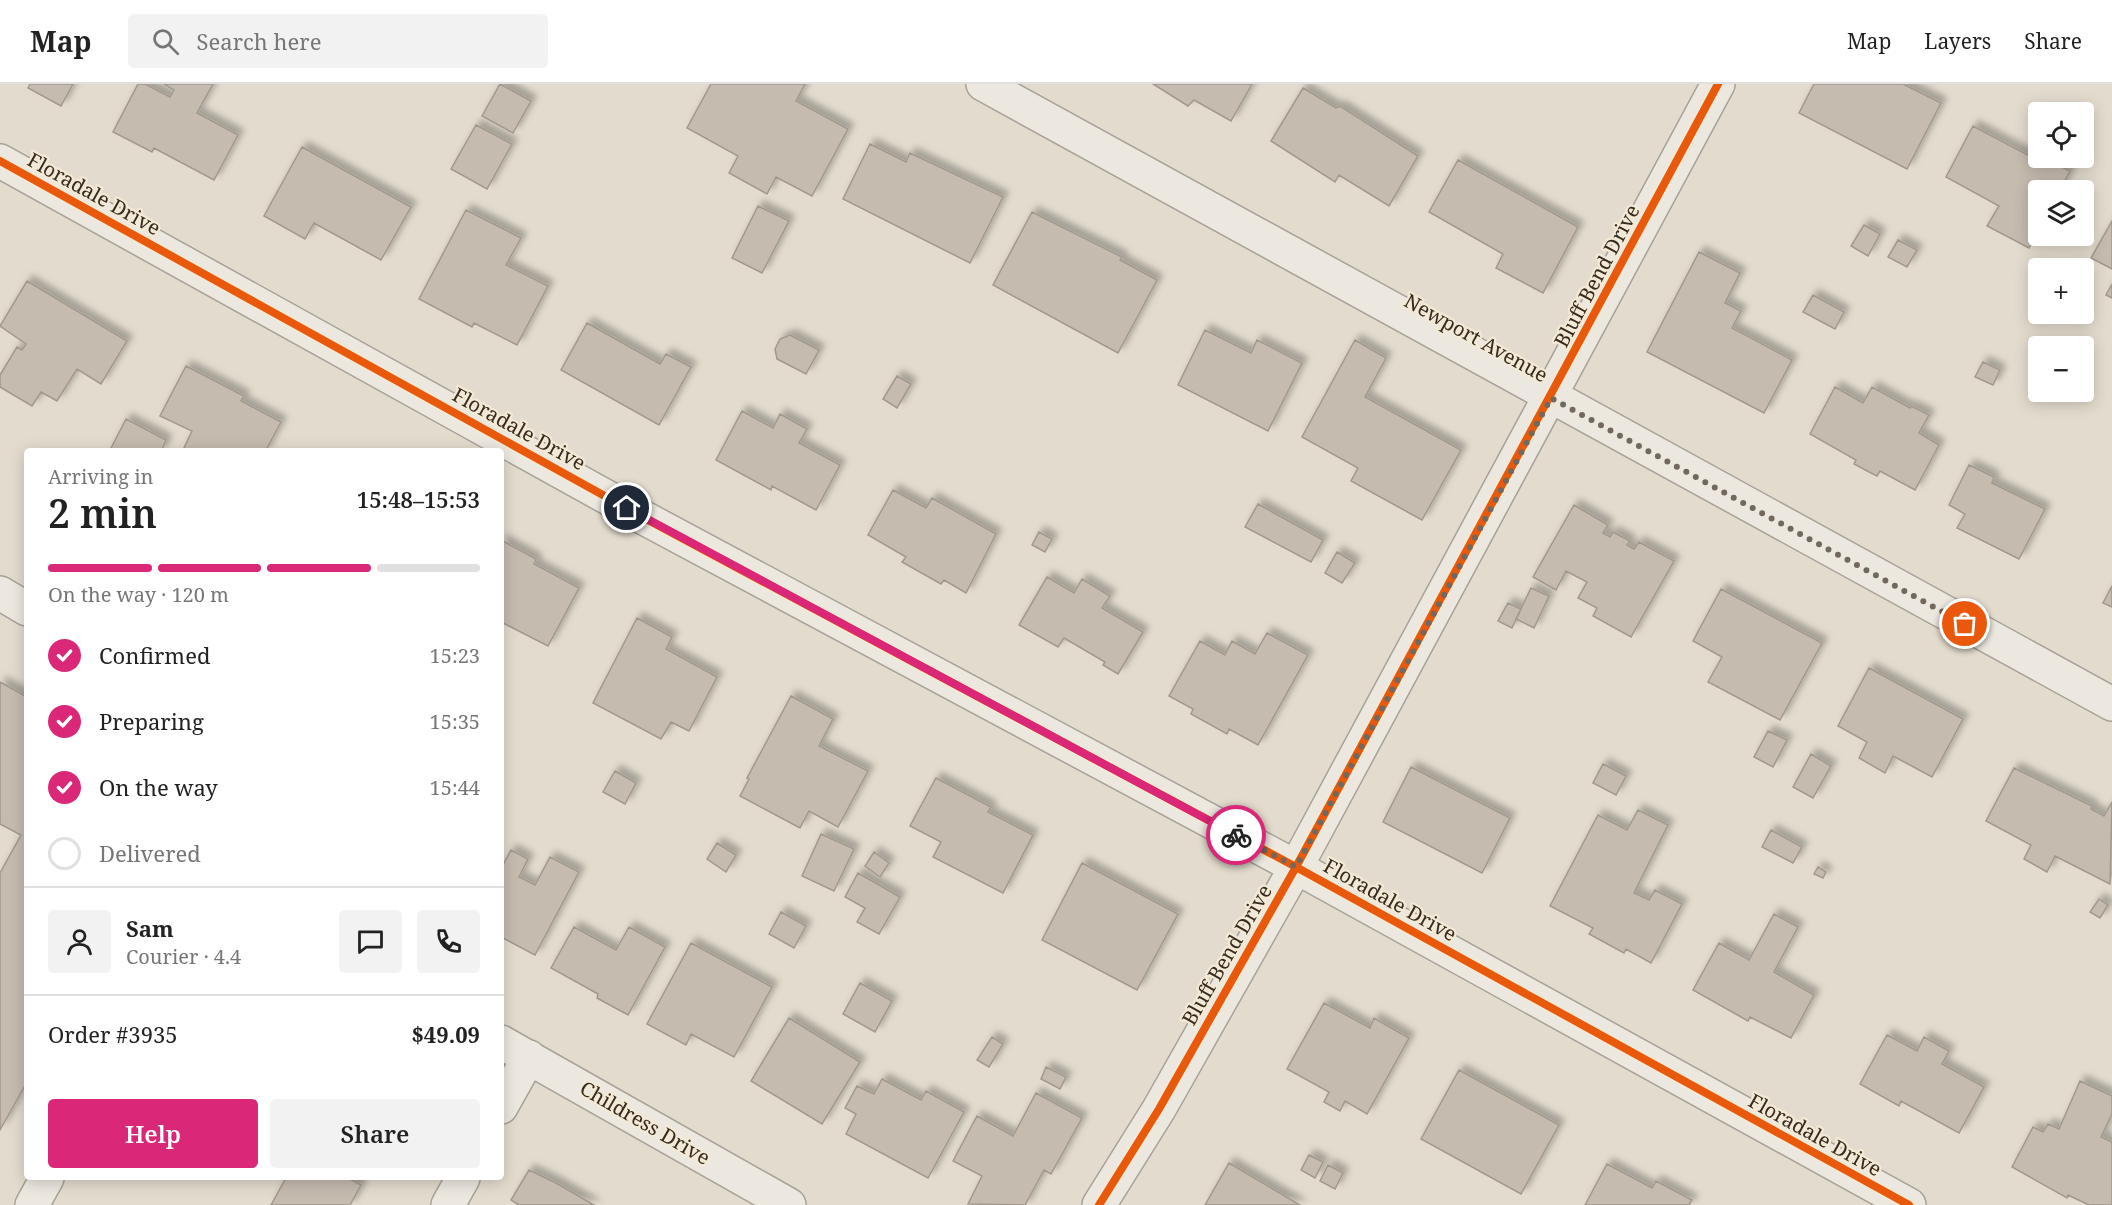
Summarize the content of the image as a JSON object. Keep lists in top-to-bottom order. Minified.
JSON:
{"streets":{"street":["Floradale Drive","Bluff Bend Drive","Newport Avenue","Childress Drive"]},"crossings":[["Floradale Drive","Bluff Bend Drive"],["Bluff Bend Drive","Newport Avenue"]],"page":{"header":"Map","search":"Search here","nav":["Map","Layers","Share"],"map_buttons":["+","−"],"heading":["2 min","Arriving in","15:48–15:53"],"panel":["Sam","Courier · 4.4","Order #3935","$49.09"],"bar":"On the way · 120 m","list":[["Confirmed","15:23"],["Preparing","15:35"],["On the way","15:44"],"Delivered"],"buttons":["Help","Share"]}}
